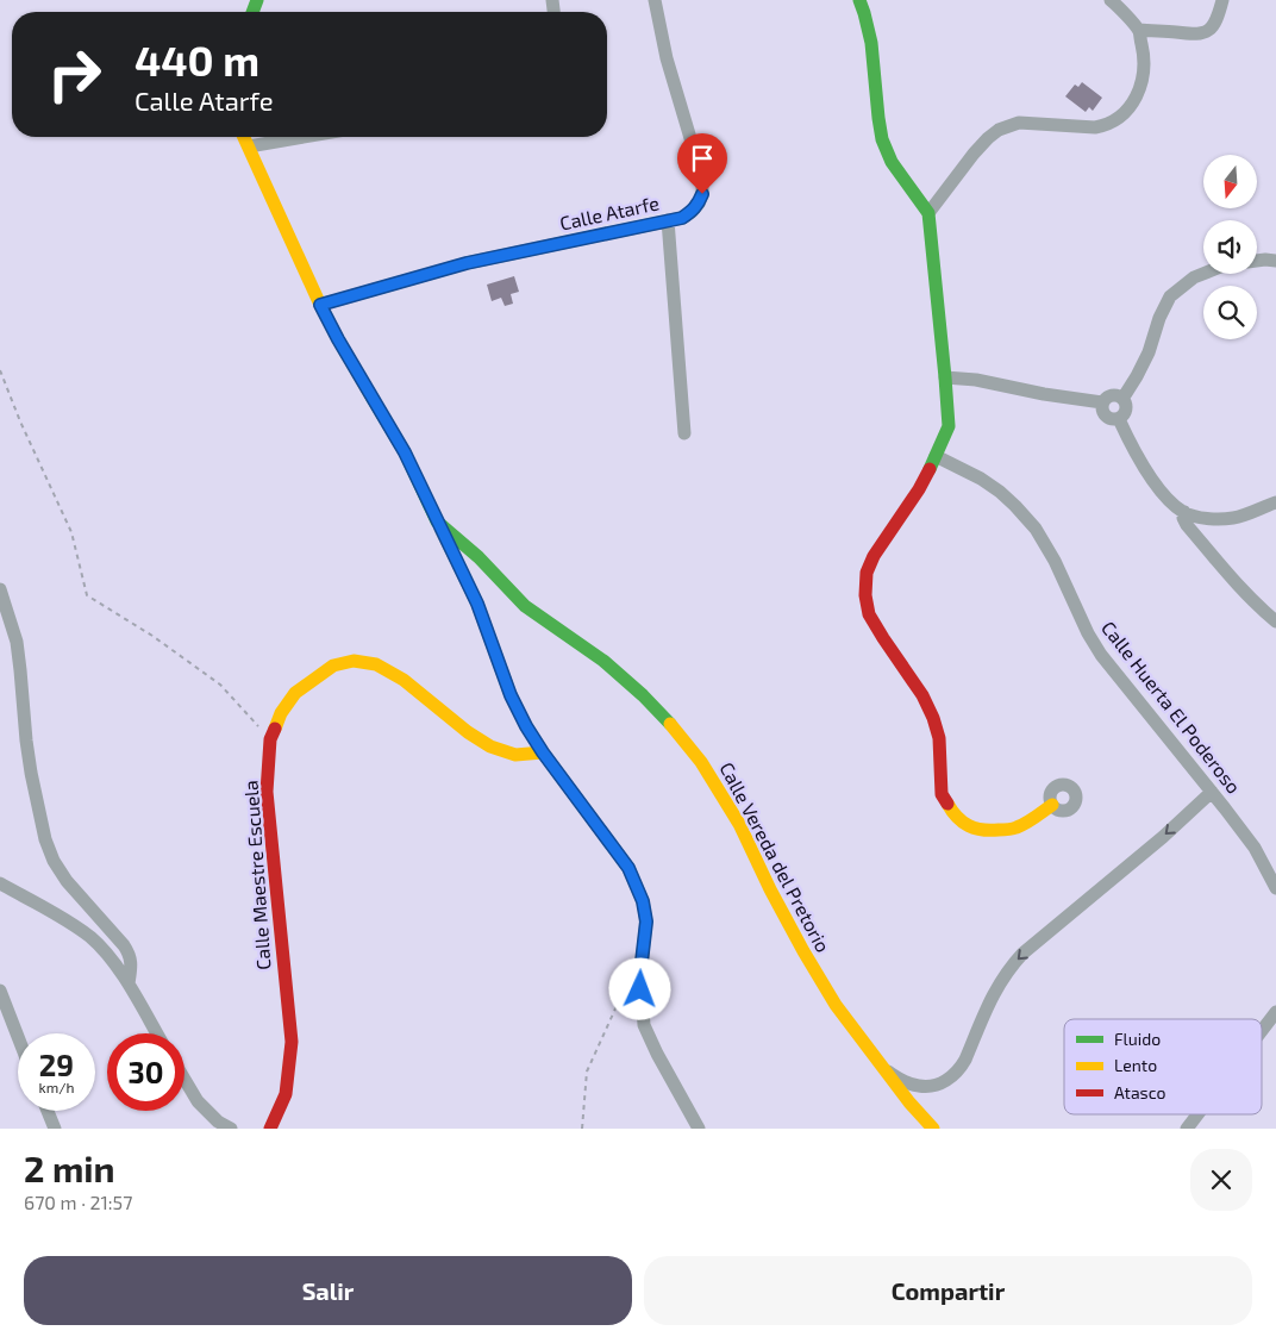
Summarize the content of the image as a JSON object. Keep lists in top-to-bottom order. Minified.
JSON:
{"streets":{"street":["Calle Atarfe","Calle Huerta El Poderoso","Calle Vereda del Pretorio","Calle Maestre Escuela"]},"legend":["Fluido","Lento","Atasco"],"north":"bottom","page":{"turn":["440 m","Calle Atarfe"],"speed":"29 km/h","limit":"30","heading":["2 min","670 m · 21:57"],"buttons":["Salir","Compartir"]}}
